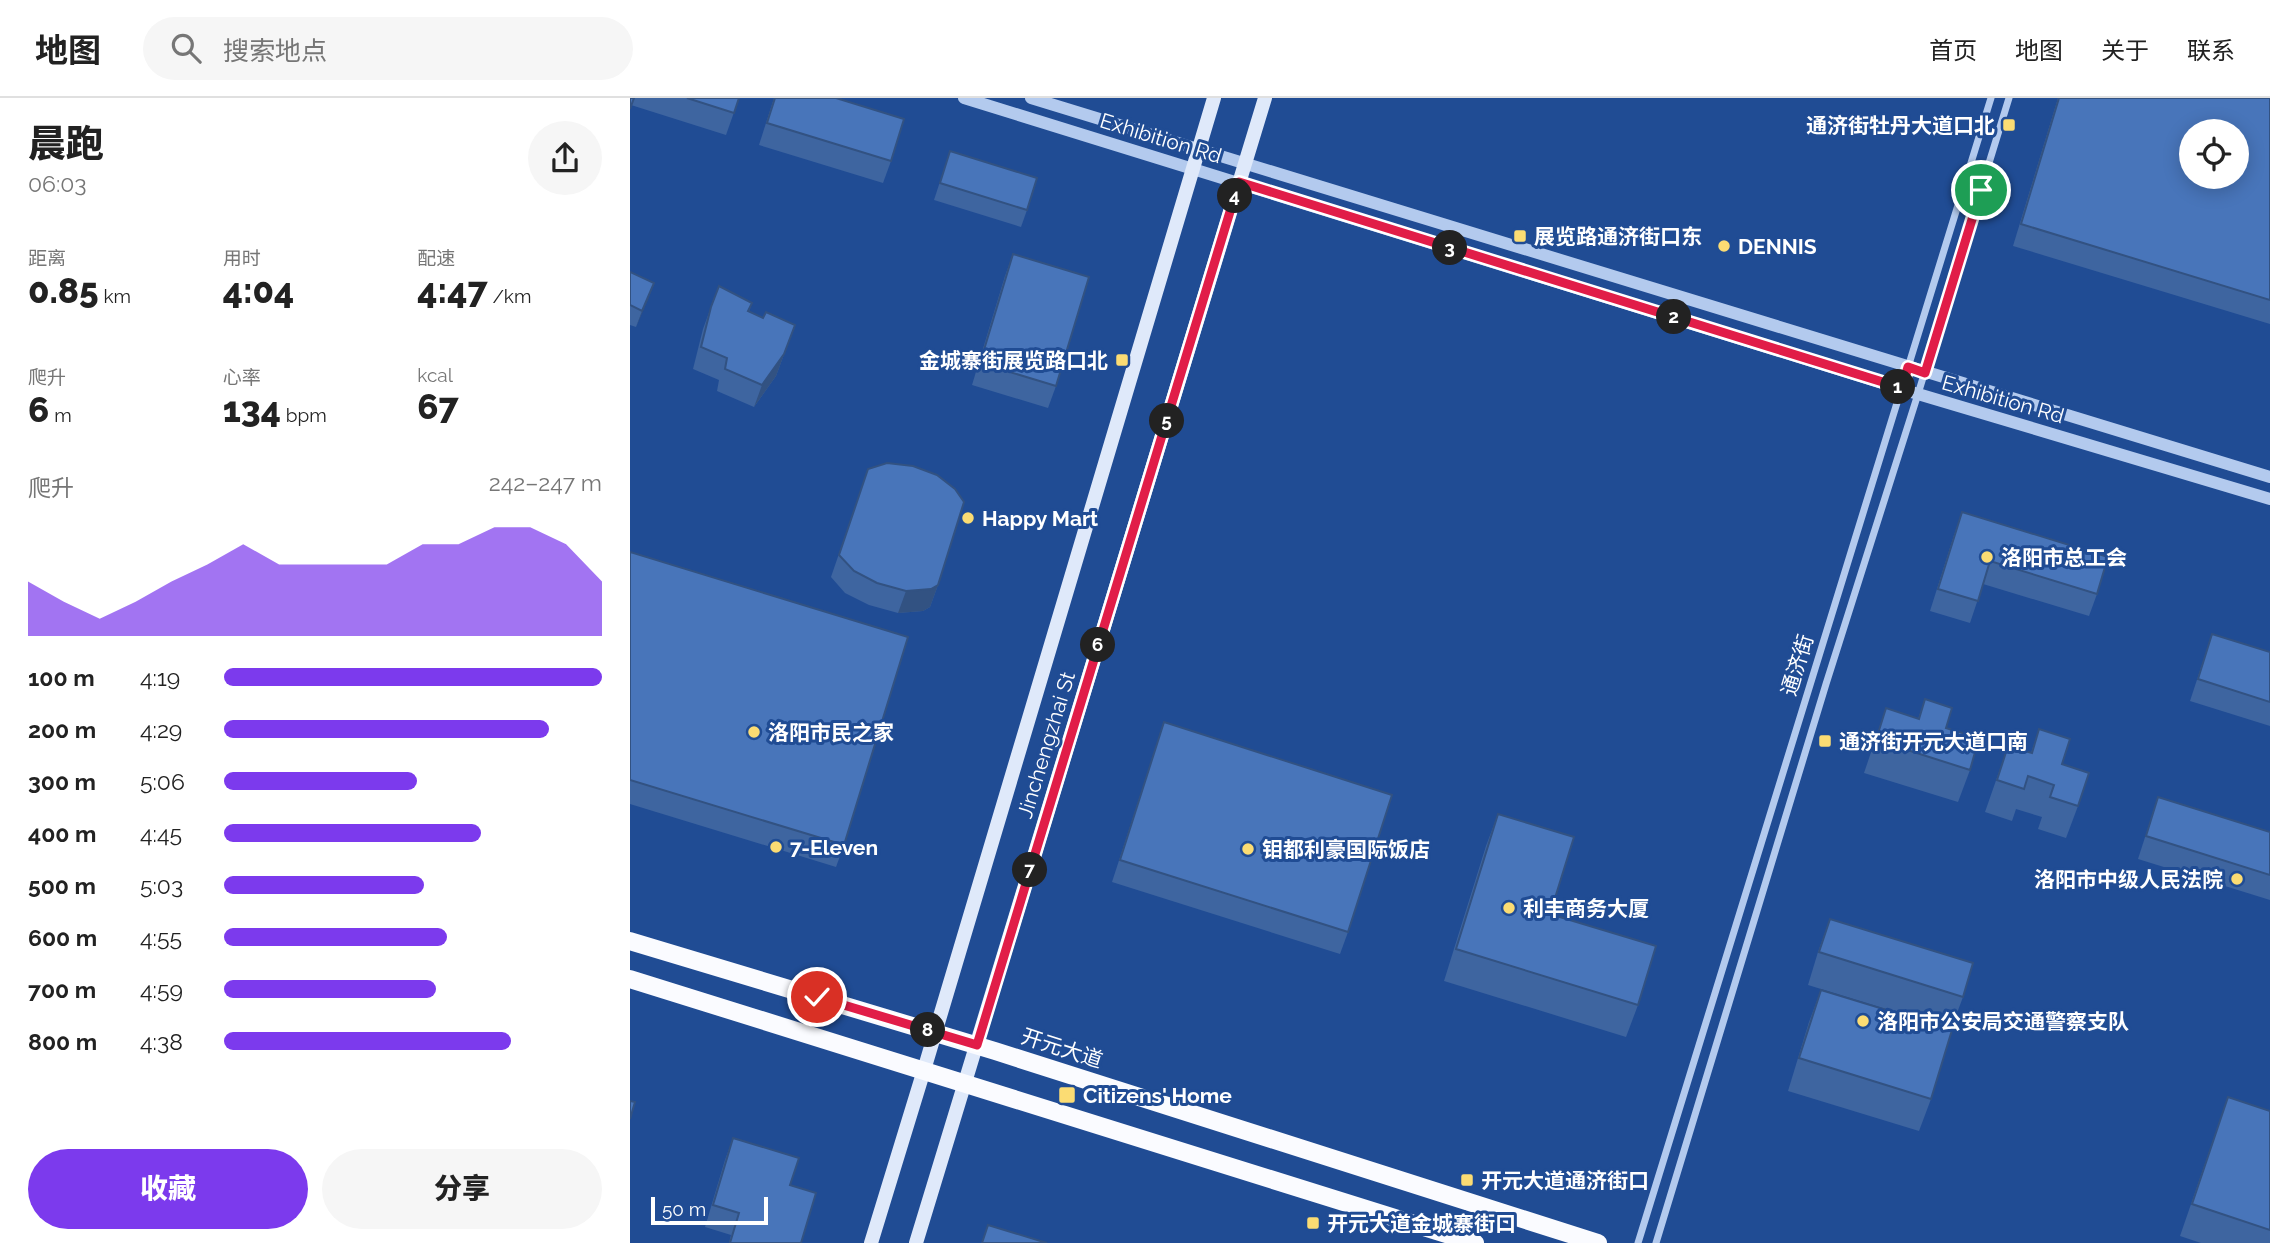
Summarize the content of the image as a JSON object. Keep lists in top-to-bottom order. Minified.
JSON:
{"streets":{"main road":["Jinchengzhai St","开元大道"],"street":["Exhibition Rd","通济街"]},"crossings":[["Exhibition Rd","通济街"],["Exhibition Rd","Jinchengzhai St"],["Jinchengzhai St","开元大道"]],"places":{"transit":["通济街牡丹大道口北","展览路通济街口东","金城寨街展览路口北","通济街开元大道口南","Citizens' Home","开元大道通济街口","开元大道金城寨街口"],"other":["DENNIS","Happy Mart","洛阳市总工会","洛阳市民之家","7-Eleven","钼都利豪国际饭店","洛阳市中级人民法院","利丰商务大厦","洛阳市公安局交通警察支队"]},"scale_bar":"50 m","page":{"header":"地图","search":"搜索地点","nav":["首页","地图","关于","联系"],"heading":["晨跑","06:03"],"pins":["4","3","2","1","5","6","7","8"],"stats":[["距离","0.85 km"],["用时","4:04"],["配速","4:47 /km"],["爬升","6 m"],["心率","134 bpm"],["kcal","67"]],"chart":["爬升","242–247 m"],"list":[{"name":"100 m","note":"4:19"},{"name":"200 m","note":"4:29"},{"name":"300 m","note":"5:06"},{"name":"400 m","note":"4:45"},{"name":"500 m","note":"5:03"},{"name":"600 m","note":"4:55"},{"name":"700 m","note":"4:59"},{"name":"800 m","note":"4:38"}],"buttons":["收藏","分享"],"scale":"50 m"}}
